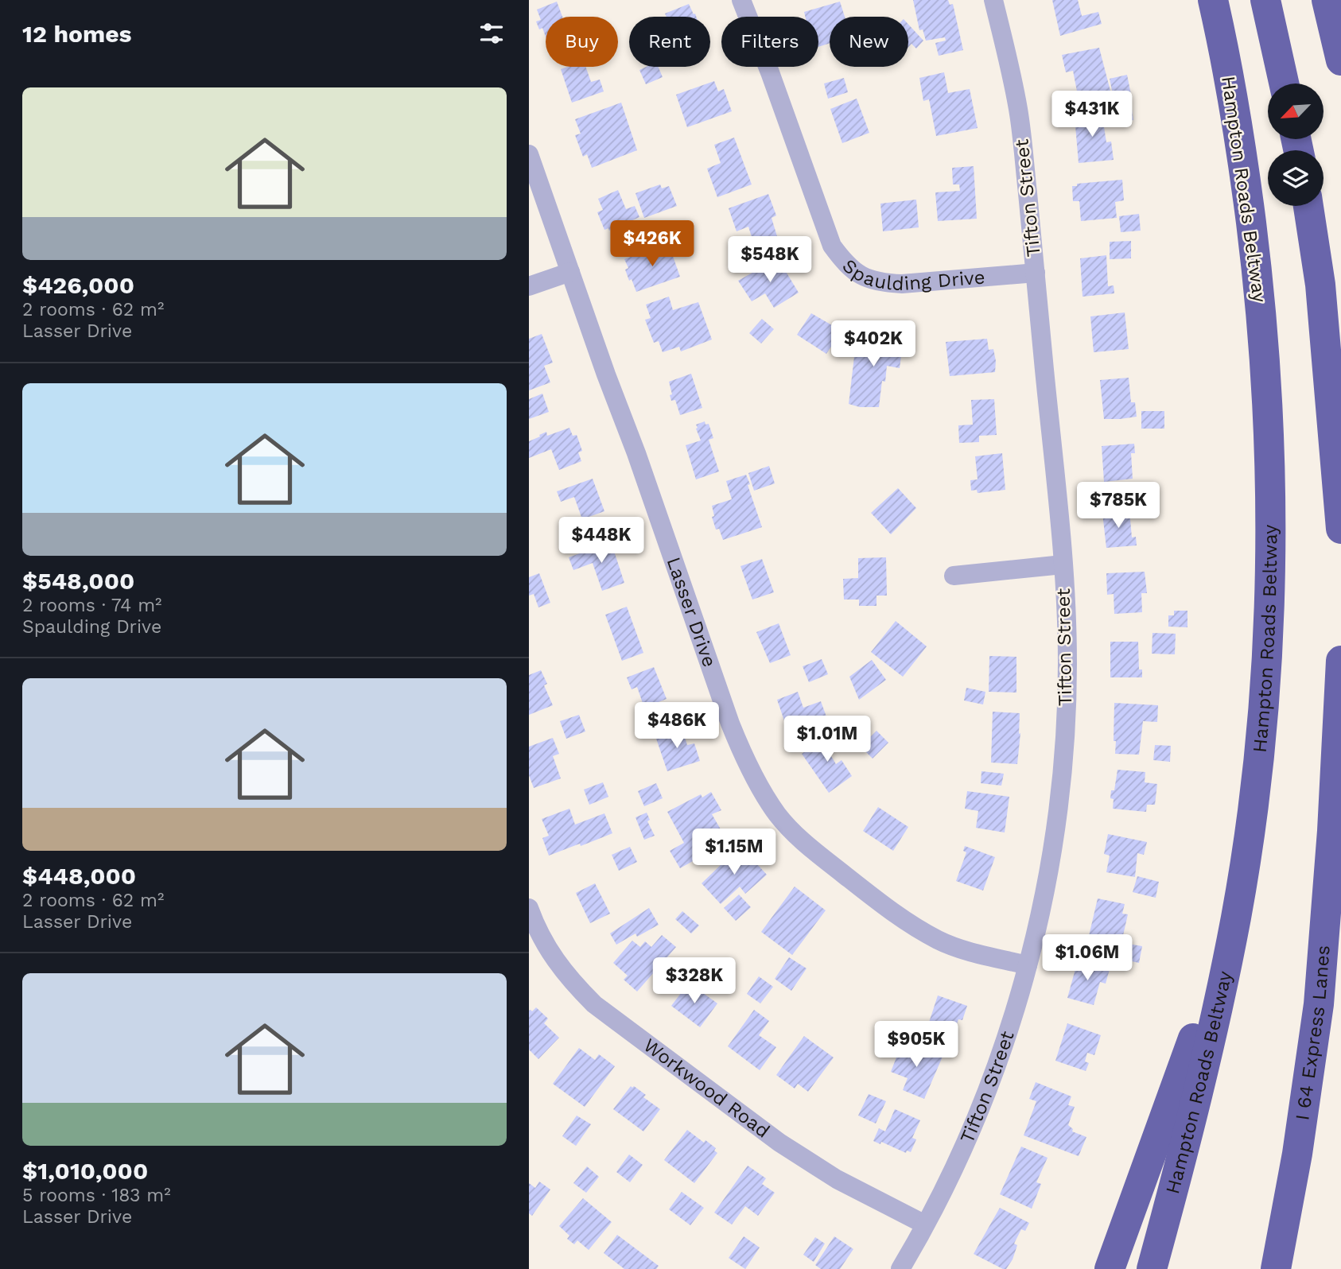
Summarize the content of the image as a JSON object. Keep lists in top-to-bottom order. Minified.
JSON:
{"streets":{"highway":["Hampton Roads Beltway","I 64 Express Lanes"],"street":["Tifton Street","Spaulding Drive","Lasser Drive","Workwood Road"]},"crossings":[["Tifton Street","Spaulding Drive"],["Tifton Street","Lasser Drive"],["Tifton Street","Workwood Road"]],"north":"bottom left","page":{"heading":"12 homes","chip":["Buy","Rent","Filters","New"],"list":[{"name":"$426,000","note":"2 rooms · 62 m² · Lasser Drive"},{"name":"$548,000","note":"2 rooms · 74 m² · Spaulding Drive"},{"name":"$448,000","note":"2 rooms · 62 m² · Lasser Drive"},{"name":"$1,010,000","note":"5 rooms · 183 m² · Lasser Drive"}],"price":["$431K","$426K","$548K","$402K","$785K","$448K","$486K","$1.01M","$1.15M","$1.06M","$328K","$905K"]}}
